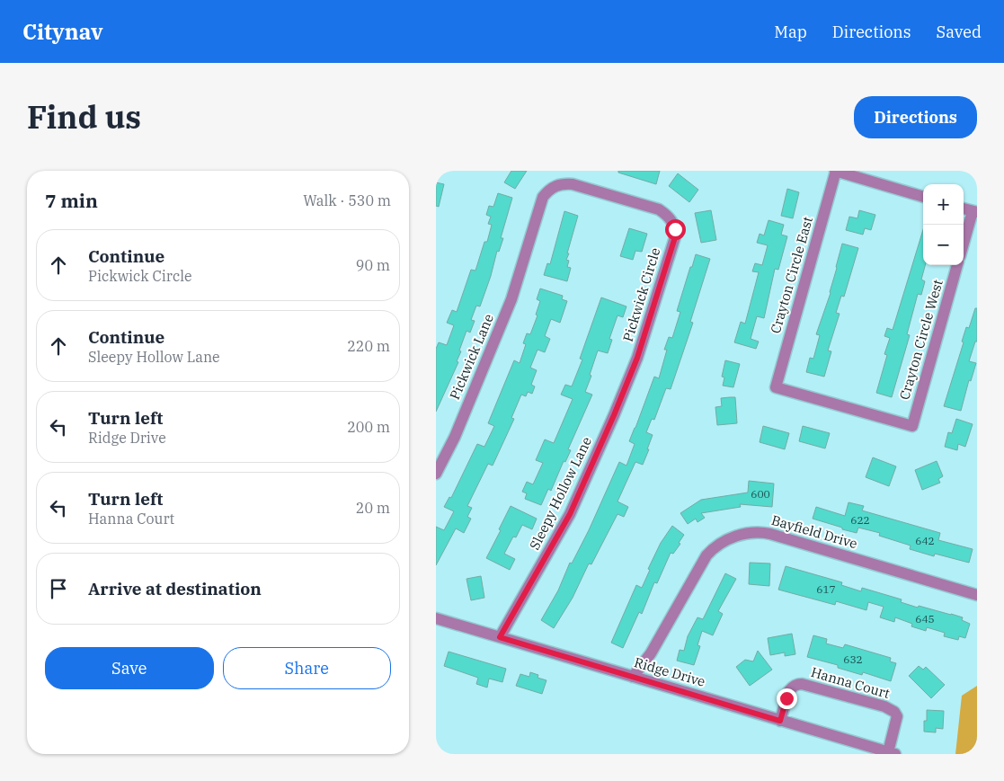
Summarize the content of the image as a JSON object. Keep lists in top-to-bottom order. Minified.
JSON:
{"streets":{"street":["Crayton Circle East","Pickwick Circle","Crayton Circle West","Pickwick Lane","Sleepy Hollow Lane","Bayfield Drive","Ridge Drive","Hanna Court"]},"crossings":[["Crayton Circle East","Crayton Circle West"],["Pickwick Circle","Pickwick Lane"],["Pickwick Circle","Sleepy Hollow Lane"],["Sleepy Hollow Lane","Ridge Drive"],["Bayfield Drive","Ridge Drive"],["Ridge Drive","Hanna Court"]],"house_numbers":["600","622","642","617","645","632"],"page":{"header":"Citynav","nav":["Map","Directions","Saved"],"title":"Find us","buttons":["Directions",["Save","Share"]],"heading":["7 min","Walk · 530 m"],"map_buttons":["+","−"],"list":[["Continue","Pickwick Circle","90 m"],["Continue","Sleepy Hollow Lane","220 m"],["Turn left","Ridge Drive","200 m"],["Turn left","Hanna Court","20 m"],"Arrive at destination"]}}
